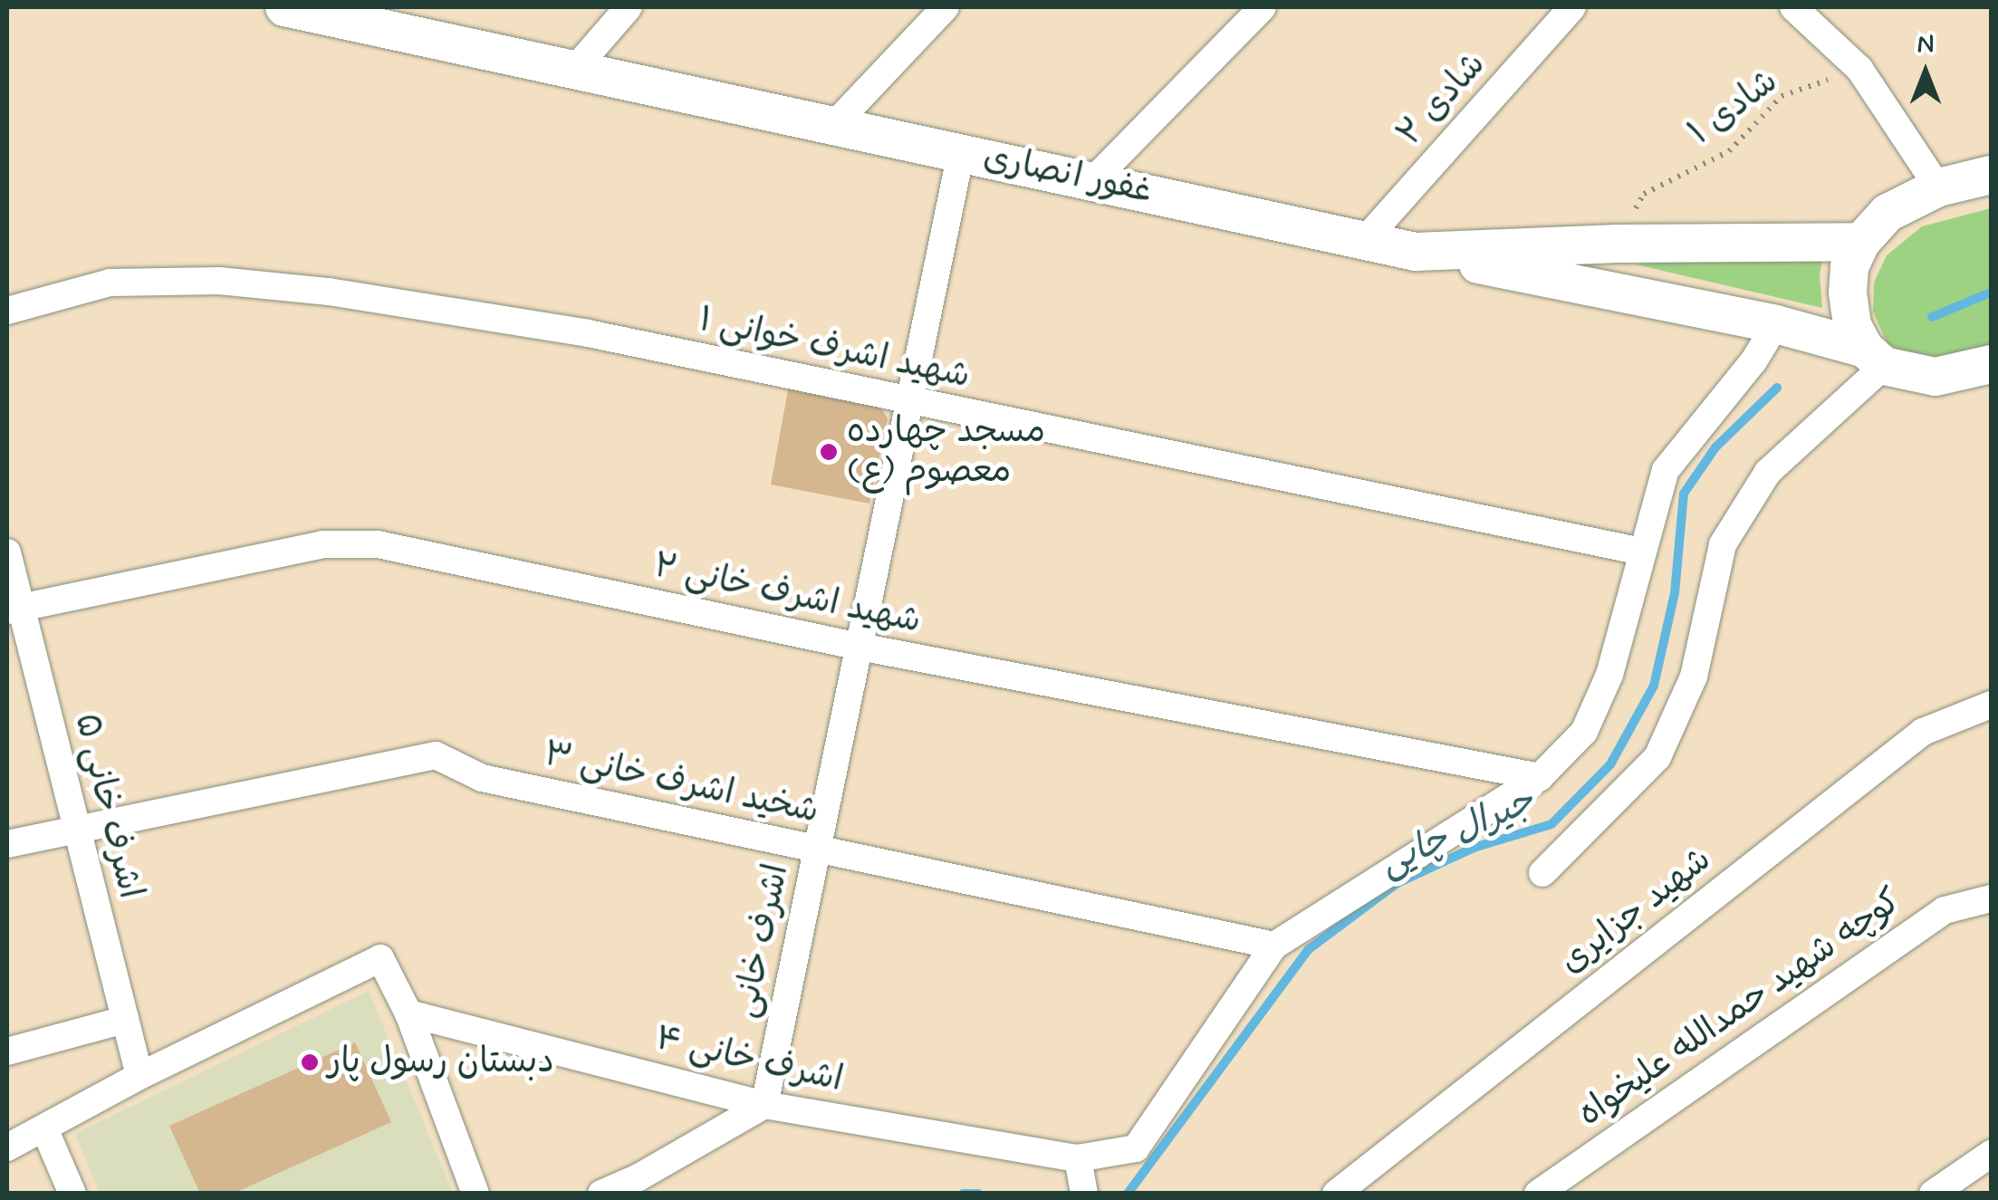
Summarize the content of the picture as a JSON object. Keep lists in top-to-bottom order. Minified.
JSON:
{"streets":{"street":["شادی ۲","غفور انصاری","شهید اشرف خوانی ۱","شهید اشرف خانی ۲","شخید اشرف خانی ۳","اشرف خانی ۵","شهید جزایری","اشرف خانی","کوچه شهید حمدالله علیخواه","اشرف خانی ۴"],"path":["شادی ۱"]},"crossings":[["شادی ۲","غفور انصاری"],["شادی ۱","غفور انصاری"],["غفور انصاری","اشرف خانی"],["شهید اشرف خوانی ۱","اشرف خانی"],["شهید اشرف خانی ۲","اشرف خانی ۵"],["شهید اشرف خانی ۲","اشرف خانی"],["شخید اشرف خانی ۳","اشرف خانی ۵"],["شخید اشرف خانی ۳","اشرف خانی"],["شخید اشرف خانی ۳","اشرف خانی ۴"],["اشرف خانی","اشرف خانی ۴"]],"water":["جیرال چایی"],"places":["مسجد چهارده معصوم (ع)","دبستان رسول پار"],"north":"top"}
